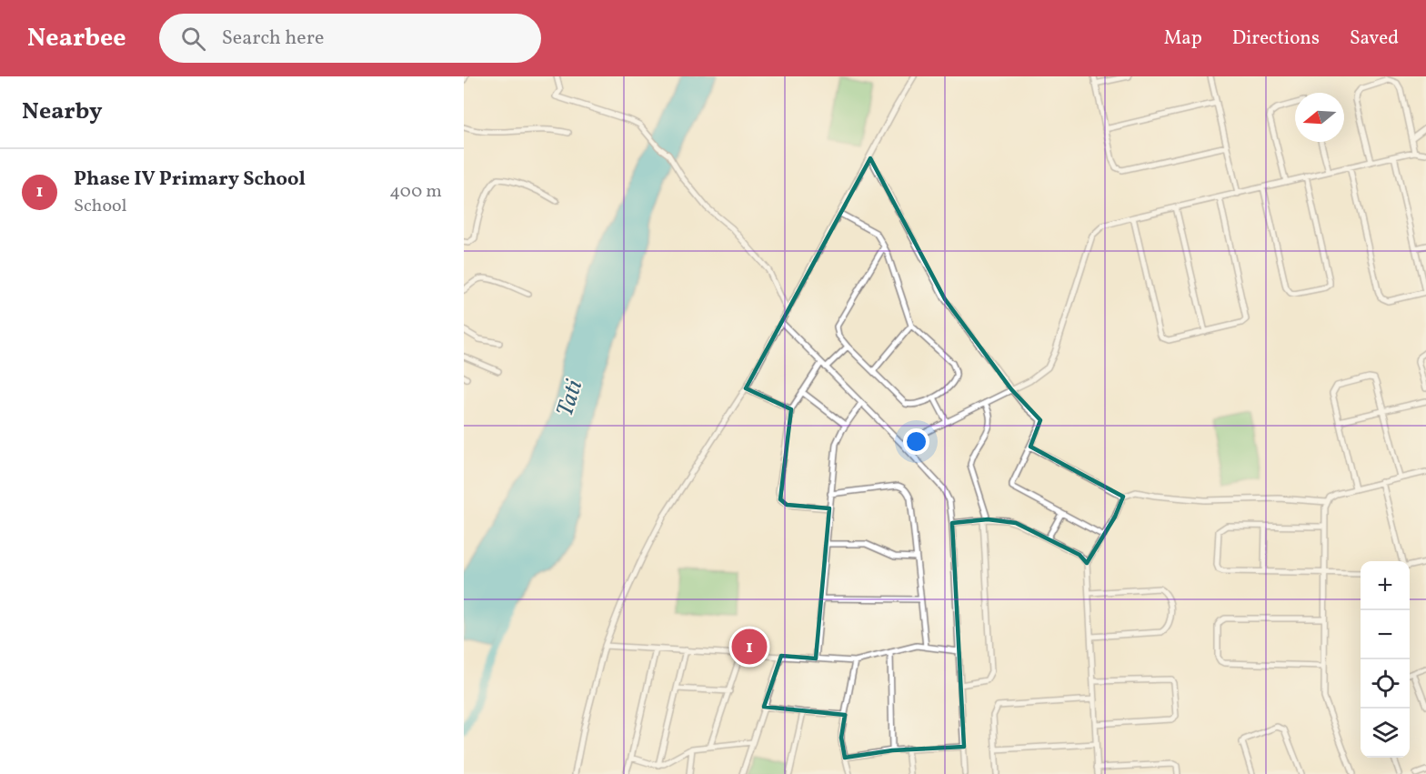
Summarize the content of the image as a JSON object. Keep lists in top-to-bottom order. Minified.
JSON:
{"water":["Tati"],"north":"left","page":{"header":"Nearbee","search":"Search here","nav":["Map","Directions","Saved"],"heading":"Nearby","list":[{"mark":"1","name":"Phase IV Primary School","note":"School","value":"400 m"}],"map_buttons":["+","−"],"pins":"1"}}
